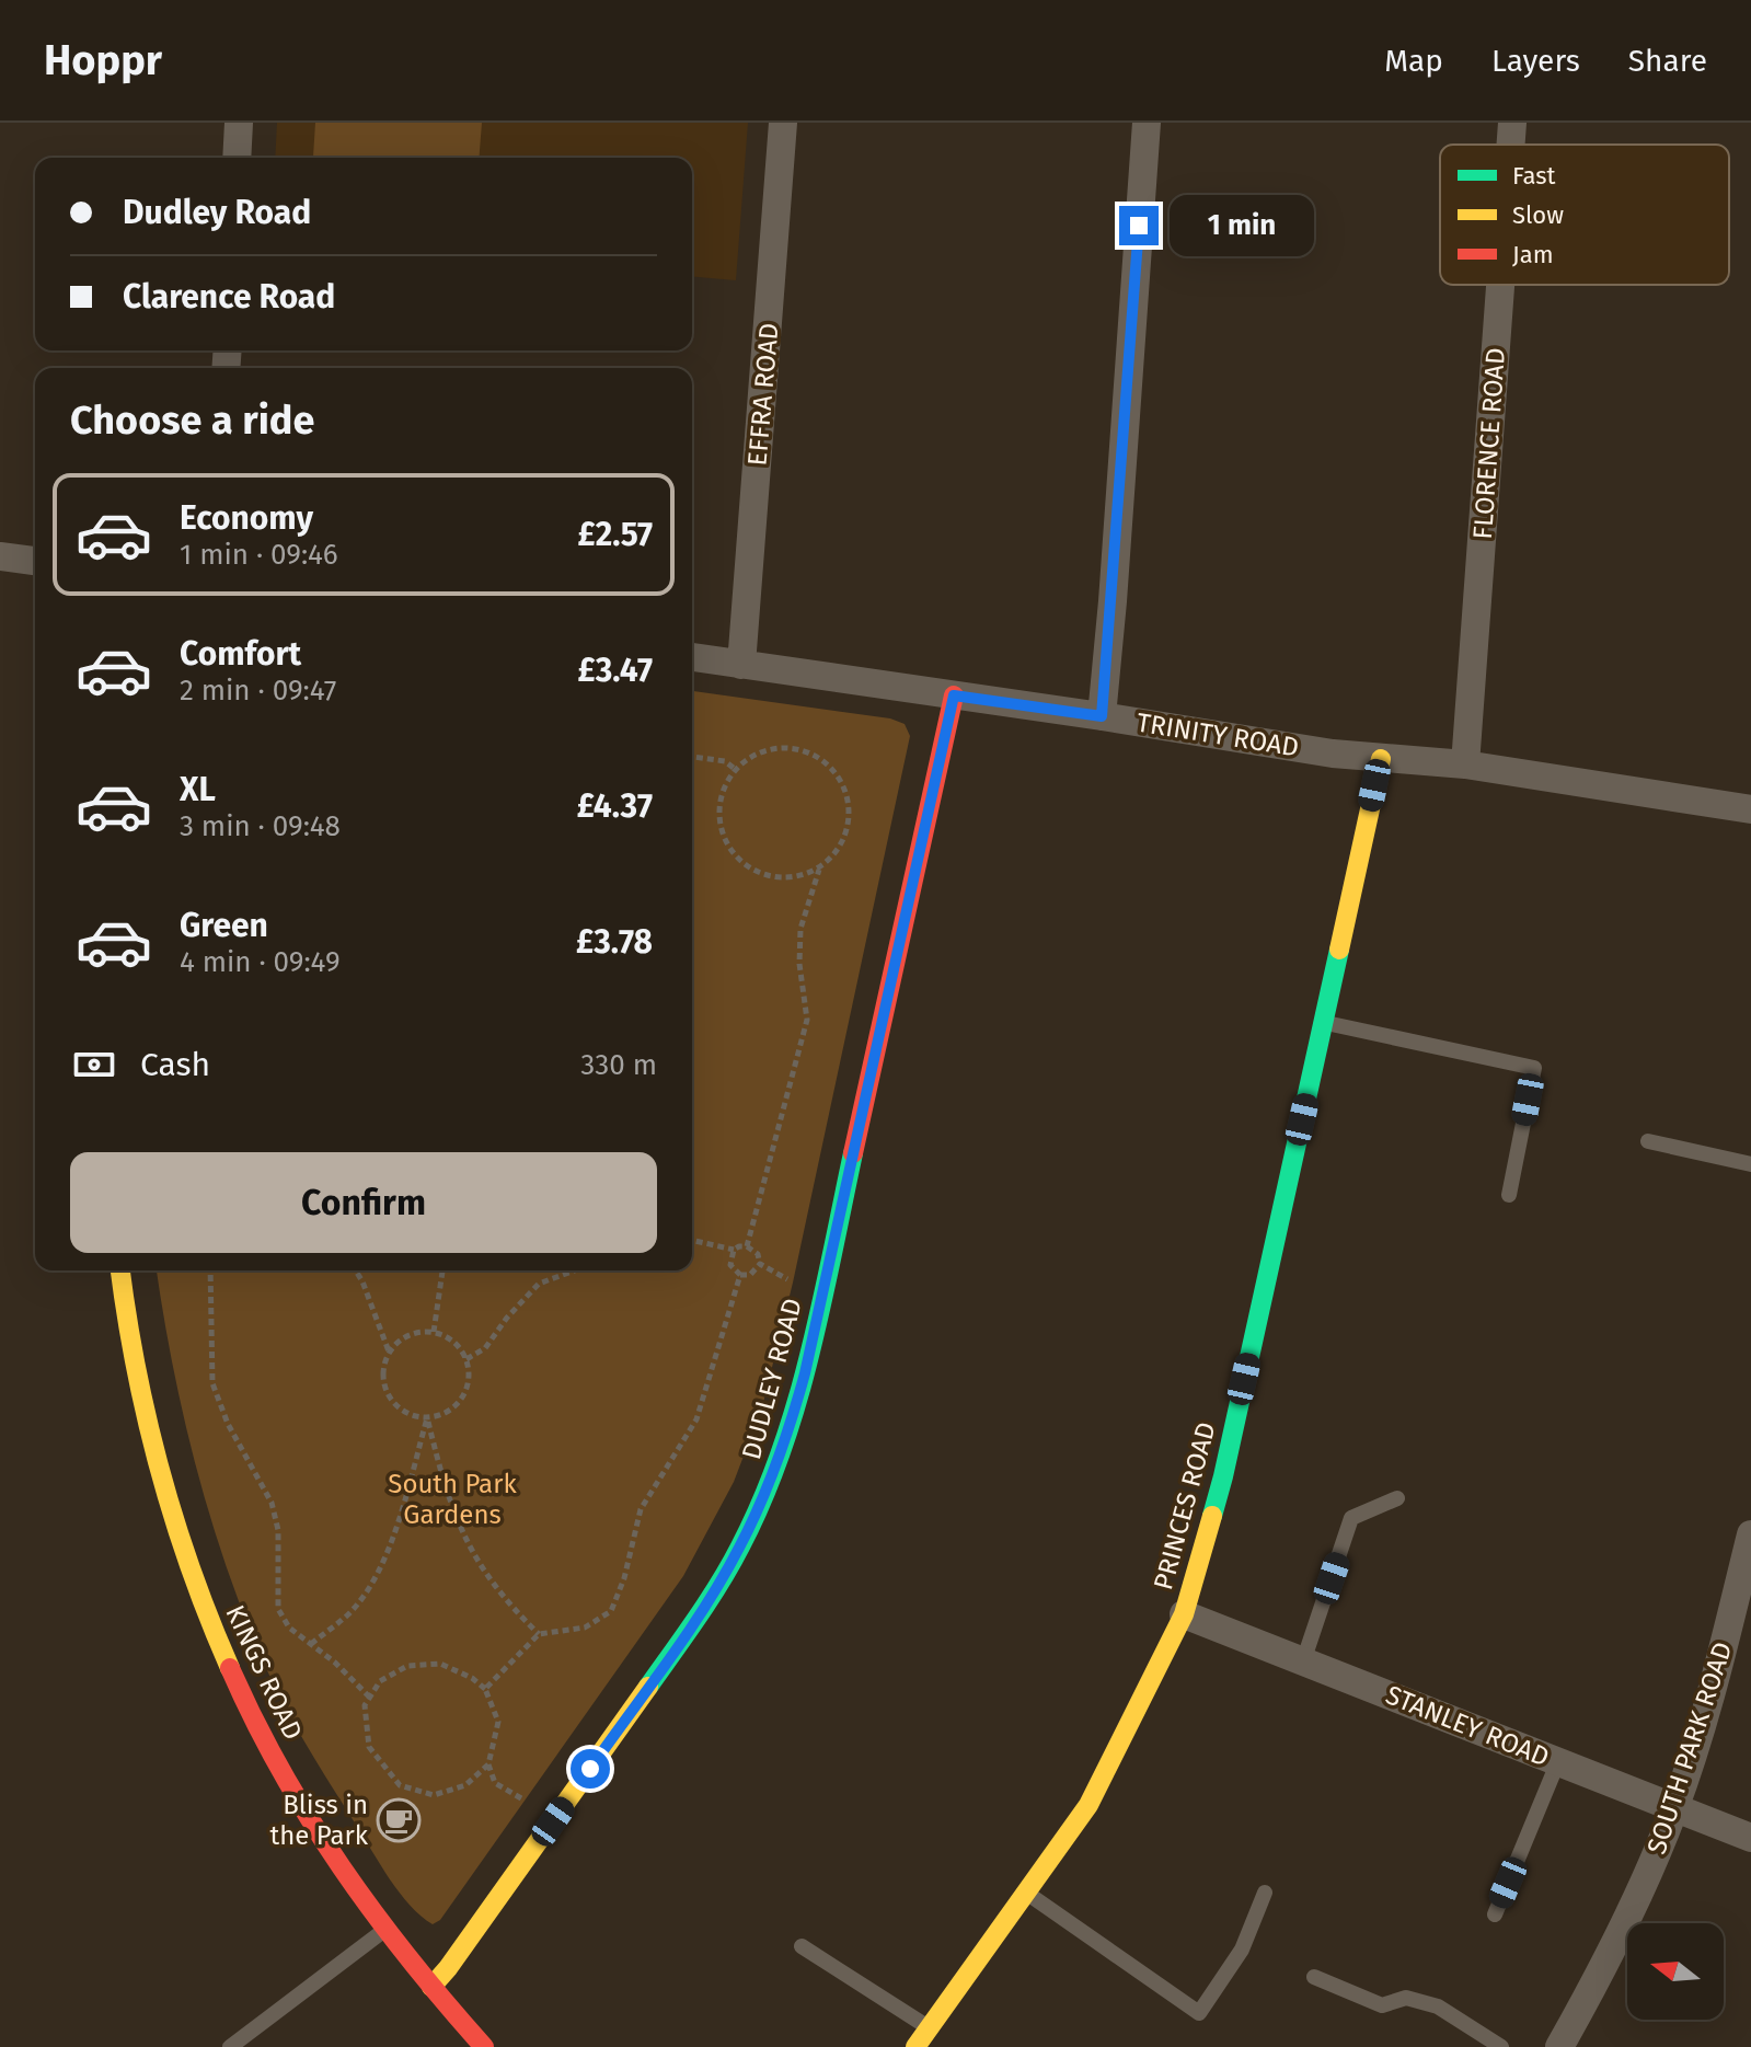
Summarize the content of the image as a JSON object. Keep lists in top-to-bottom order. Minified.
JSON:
{"streets":{"street":["EFFRA ROAD","FLORENCE ROAD","TRINITY ROAD","DUDLEY ROAD","PRINCES ROAD","KINGS ROAD","STANLEY ROAD","SOUTH PARK ROAD"]},"crossings":[["EFFRA ROAD","TRINITY ROAD"],["FLORENCE ROAD","TRINITY ROAD"],["TRINITY ROAD","DUDLEY ROAD"],["TRINITY ROAD","PRINCES ROAD"],["DUDLEY ROAD","KINGS ROAD"],["PRINCES ROAD","STANLEY ROAD"],["STANLEY ROAD","SOUTH PARK ROAD"]],"parks":["South Park Gardens"],"places":{"cafe":["Bliss in the Park"]},"legend":["Fast","Slow","Jam"],"north":"left","page":{"header":"Hoppr","nav":["Map","Layers","Share"],"banner":["Dudley Road","Clarence Road"],"bubble":"1 min","heading":"Choose a ride","list":[{"name":"Economy","note":"1 min · 09:46","value":"£2.57"},{"name":"Comfort","note":"2 min · 09:47","value":"£3.47"},{"name":"XL","note":"3 min · 09:48","value":"£4.37"},{"name":"Green","note":"4 min · 09:49","value":"£3.78"}],"pay":["Cash","330 m"],"buttons":"Confirm"}}
